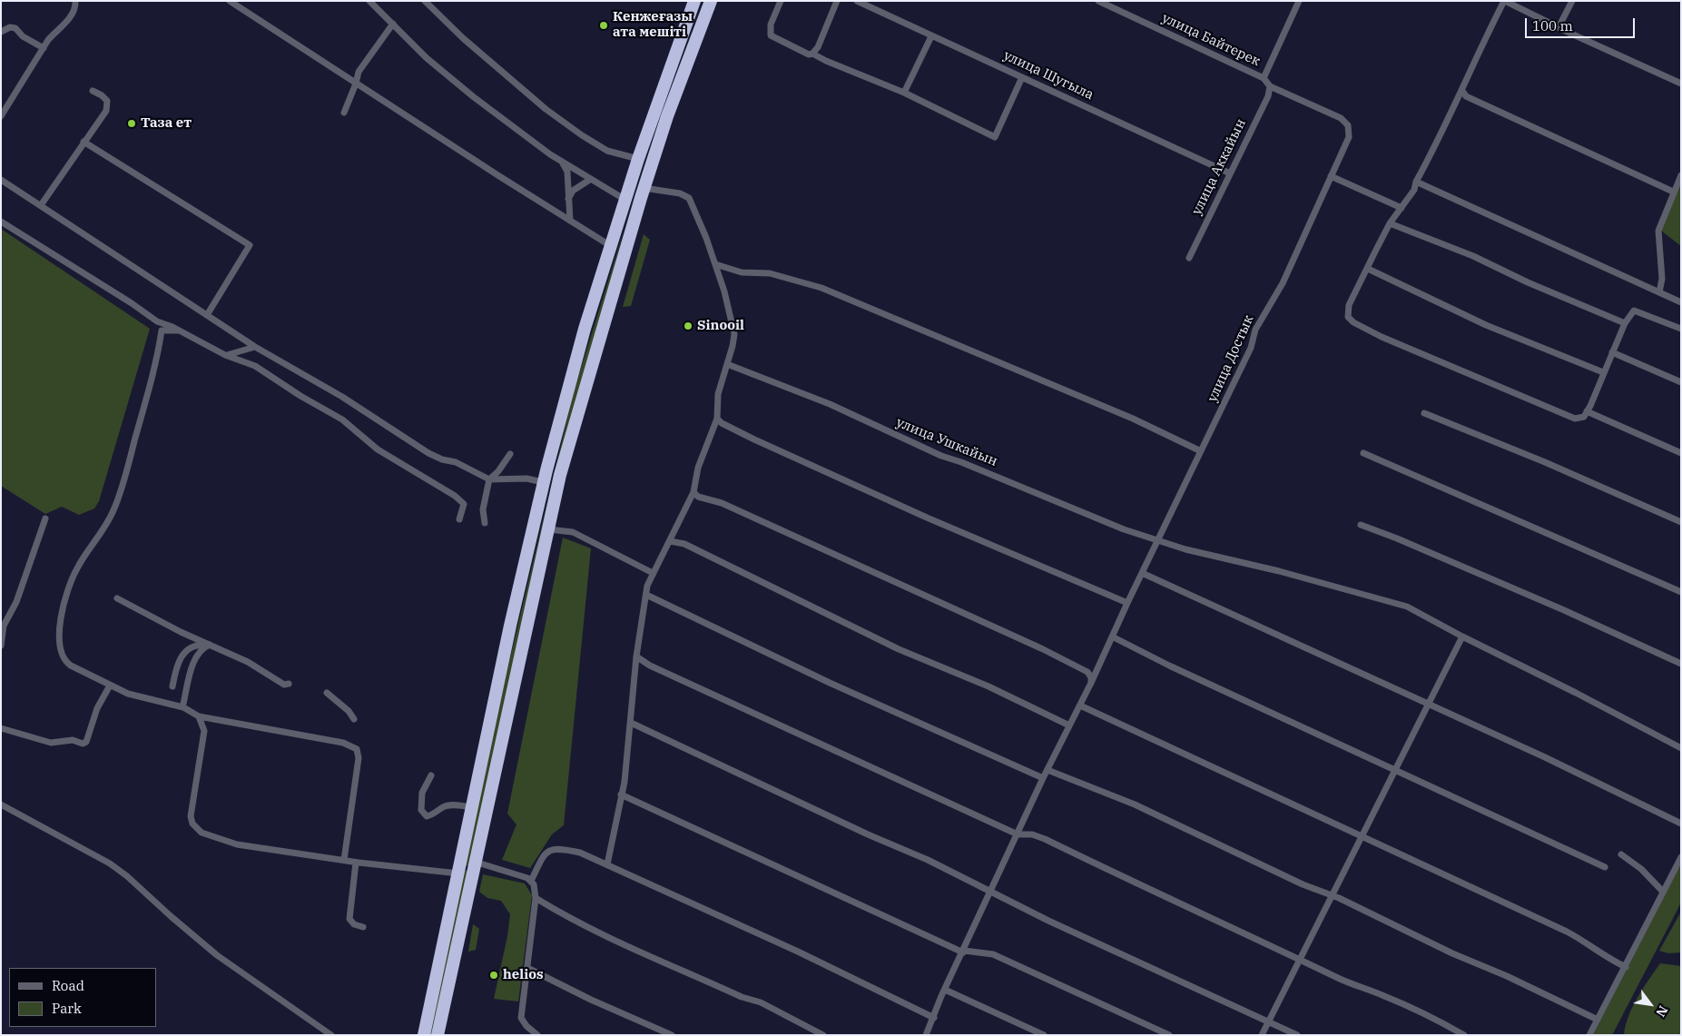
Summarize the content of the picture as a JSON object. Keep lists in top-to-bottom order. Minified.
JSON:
{"streets":{"street":["улица Байтерек","улица Шугыла","улица Аккайын","улица Достык","улица Ушкайын"]},"crossings":[["улица Шугыла","улица Аккайын"],["улица Аккайын","улица Достык"],["улица Достык","улица Ушкайын"]],"places":["Кенжеғазы ата мешіті","Таза ет","Sinooil","helios"],"legend":["Road","Park"],"scale_bar":"100 m","north":"bottom right"}
